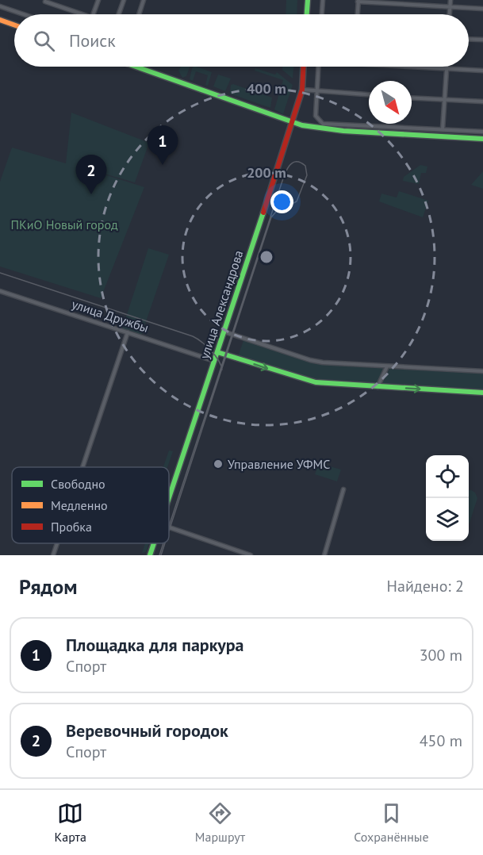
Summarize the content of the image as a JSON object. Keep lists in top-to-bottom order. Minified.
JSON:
{"streets":{"street":["улица Александрова","улица Дружбы"]},"crossings":[["улица Александрова","улица Дружбы"]],"parks":["ПКиО Новый город"],"places":["Управление УФМС"],"legend":["Свободно","Медленно","Пробка"],"north":"bottom right","page":{"search":"Поиск","pins":["1","2"],"heading":["Рядом","Найдено: 2"],"list":[{"mark":"1","name":"Площадка для паркура","note":"Спорт","value":"300 m"},{"mark":"2","name":"Веревочный городок","note":"Спорт","value":"450 m"}],"nav":["Карта","Маршрут","Сохранённые"]},"rings":["400 m","200 m"]}
